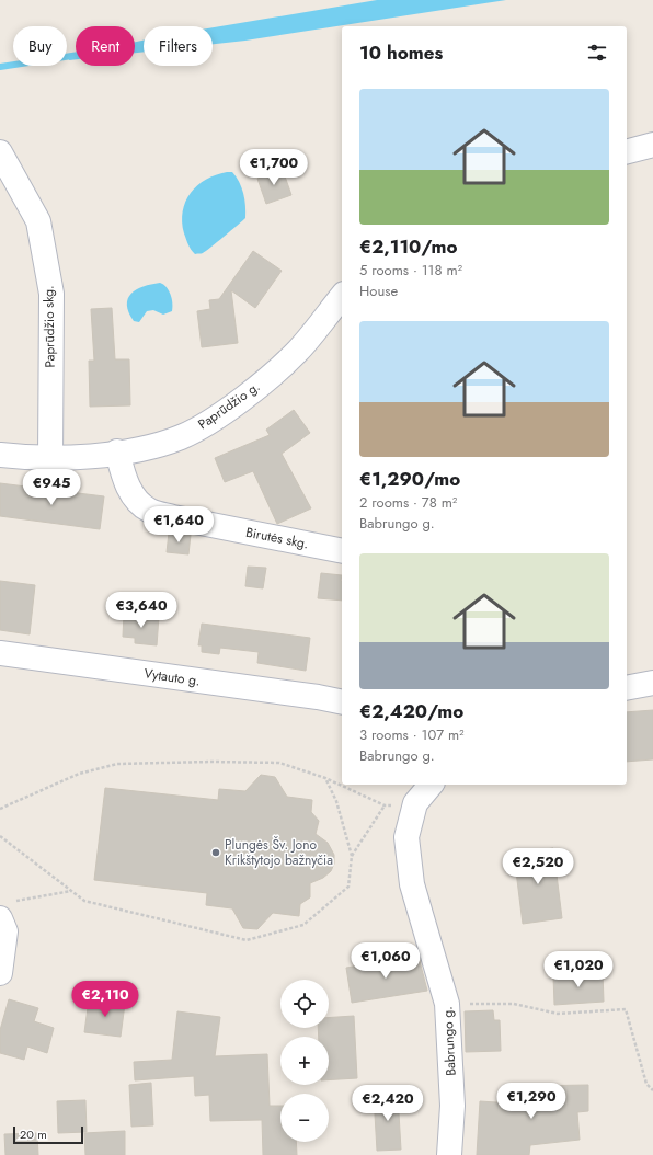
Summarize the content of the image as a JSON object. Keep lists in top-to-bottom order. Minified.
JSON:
{"streets":{"street":["Paprūdžio skg.","Paprūdžio g.","Birutės skg.","Vytauto g.","Babrungo g."]},"crossings":[["Paprūdžio skg.","Paprūdžio g."],["Paprūdžio g.","Birutės skg."]],"places":["Plungės Šv. Jono Krikštytojo bažnyčia"],"scale_bar":"20 m","page":{"chip":["Buy","Rent","Filters"],"heading":"10 homes","list":[{"name":"€2,110/mo","note":"5 rooms · 118 m² · House"},{"name":"€1,290/mo","note":"2 rooms · 78 m² · Babrungo g."},{"name":"€2,420/mo","note":"3 rooms · 107 m² · Babrungo g."}],"price":["€1,700","€945","€1,640","€3,640","€2,520","€1,060","€1,020","€2,110","€1,290","€2,420"],"map_buttons":["+","−"],"scale":"20 m"}}
